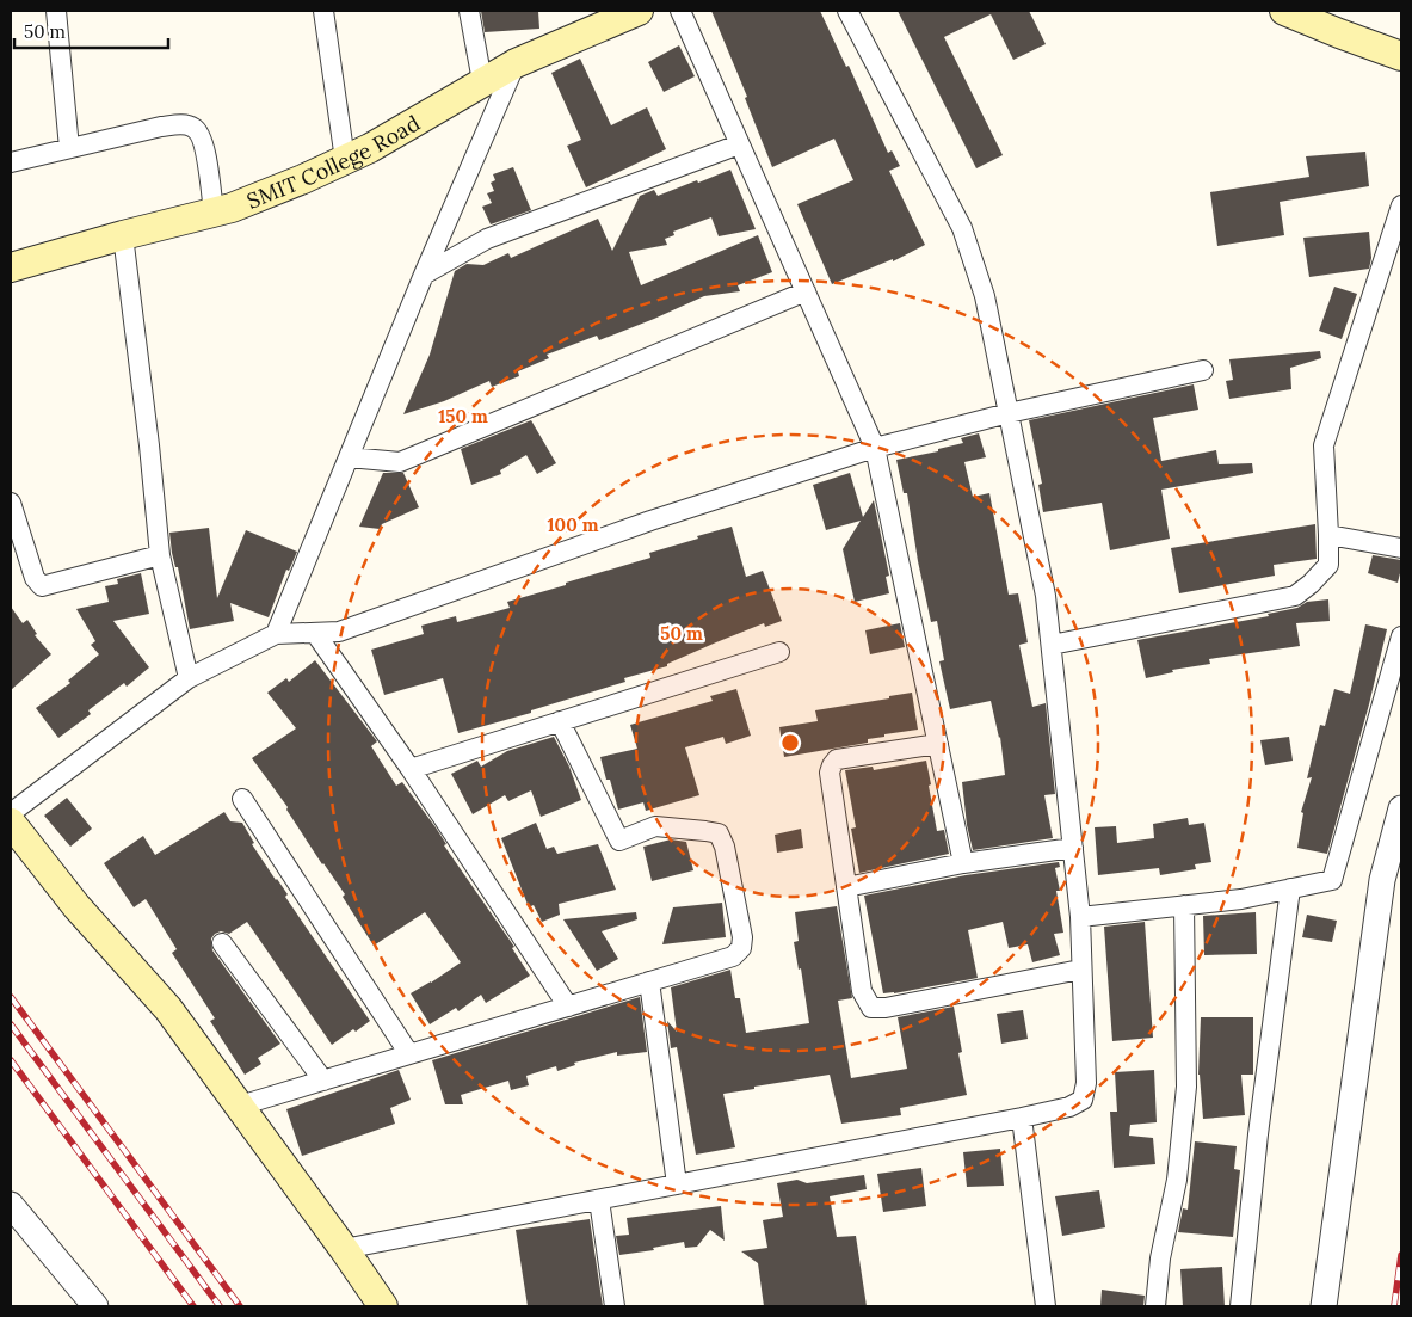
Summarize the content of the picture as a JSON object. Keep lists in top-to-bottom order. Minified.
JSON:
{"streets":{"main road":["SMIT College Road"]},"scale_bar":"50 m","rings":["150 m","100 m","50 m"]}
